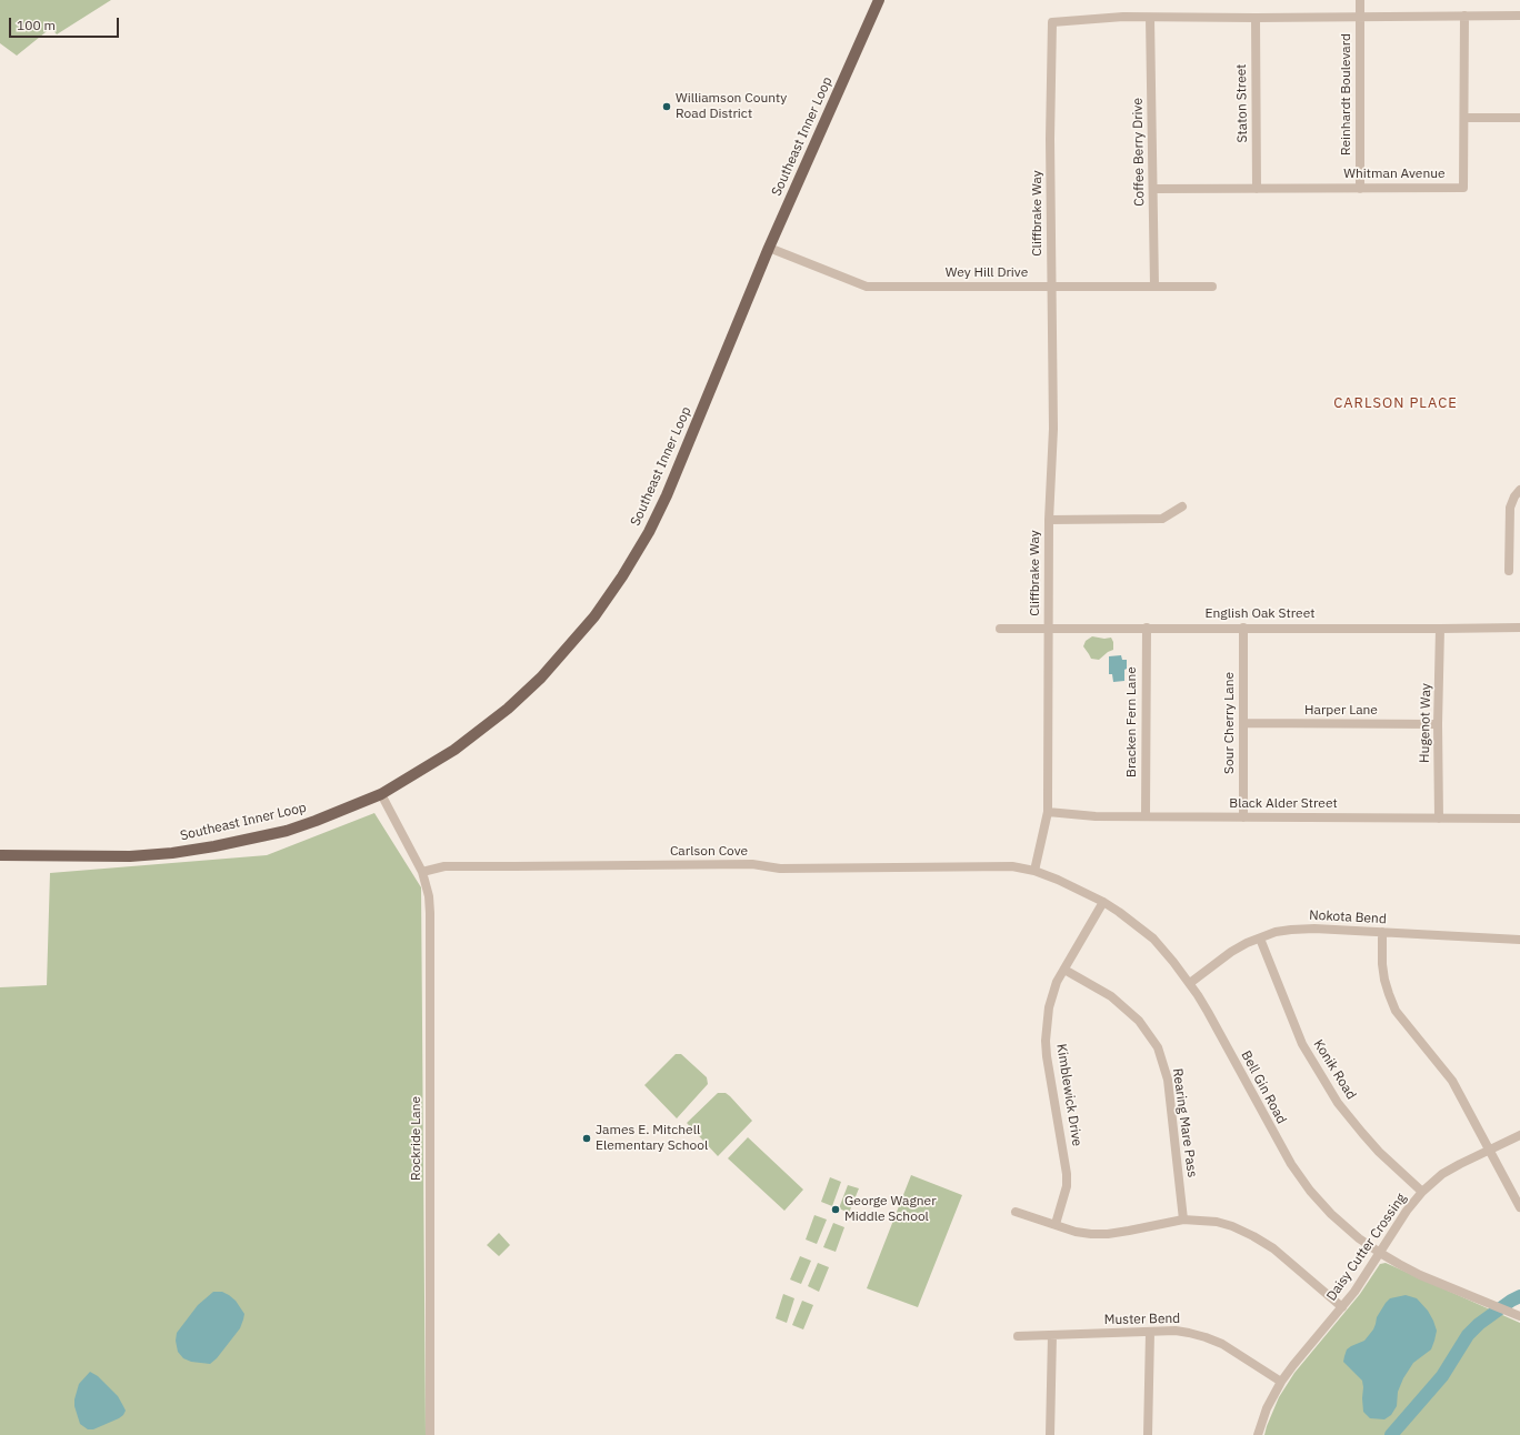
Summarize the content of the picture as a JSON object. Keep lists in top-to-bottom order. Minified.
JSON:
{"streets":{"main road":["Southeast Inner Loop"],"street":["Reinhardt Boulevard","Staton Street","Coffee Berry Drive","Whitman Avenue","Cliffbrake Way","Wey Hill Drive","English Oak Street","Harper Lane","Bracken Fern Lane","Sour Cherry Lane","Hugenot Way","Black Alder Street","Carlson Cove","Nokota Bend","Konik Road","Bell Gin Road","Kimblewick Drive","Rearing Mare Pass","Rockride Lane","Daisy Cutter Crossing","Muster Bend"]},"crossings":[["Reinhardt Boulevard","Whitman Avenue"],["Reinhardt Boulevard","Cliffbrake Way"],["Staton Street","Whitman Avenue"],["Staton Street","Cliffbrake Way"],["Southeast Inner Loop","Wey Hill Drive"],["Southeast Inner Loop","Rockride Lane"],["Coffee Berry Drive","Whitman Avenue"],["Coffee Berry Drive","Cliffbrake Way"],["Coffee Berry Drive","Wey Hill Drive"],["Whitman Avenue","Cliffbrake Way"],["Cliffbrake Way","Wey Hill Drive"],["Cliffbrake Way","English Oak Street"],["Cliffbrake Way","Black Alder Street"],["Cliffbrake Way","Bell Gin Road"],["English Oak Street","Bracken Fern Lane"],["English Oak Street","Sour Cherry Lane"],["English Oak Street","Hugenot Way"],["Harper Lane","Sour Cherry Lane"],["Harper Lane","Hugenot Way"],["Bracken Fern Lane","Black Alder Street"],["Sour Cherry Lane","Black Alder Street"],["Hugenot Way","Black Alder Street"],["Carlson Cove","Bell Gin Road"],["Carlson Cove","Rockride Lane"],["Nokota Bend","Konik Road"],["Nokota Bend","Bell Gin Road"],["Konik Road","Daisy Cutter Crossing"],["Bell Gin Road","Kimblewick Drive"],["Bell Gin Road","Daisy Cutter Crossing"],["Kimblewick Drive","Rearing Mare Pass"],["Daisy Cutter Crossing","Muster Bend"]],"districts":["CARLSON PLACE"],"places":["Williamson County Road District","James E. Mitchell Elementary School","George Wagner Middle School"],"scale_bar":"100 m"}
